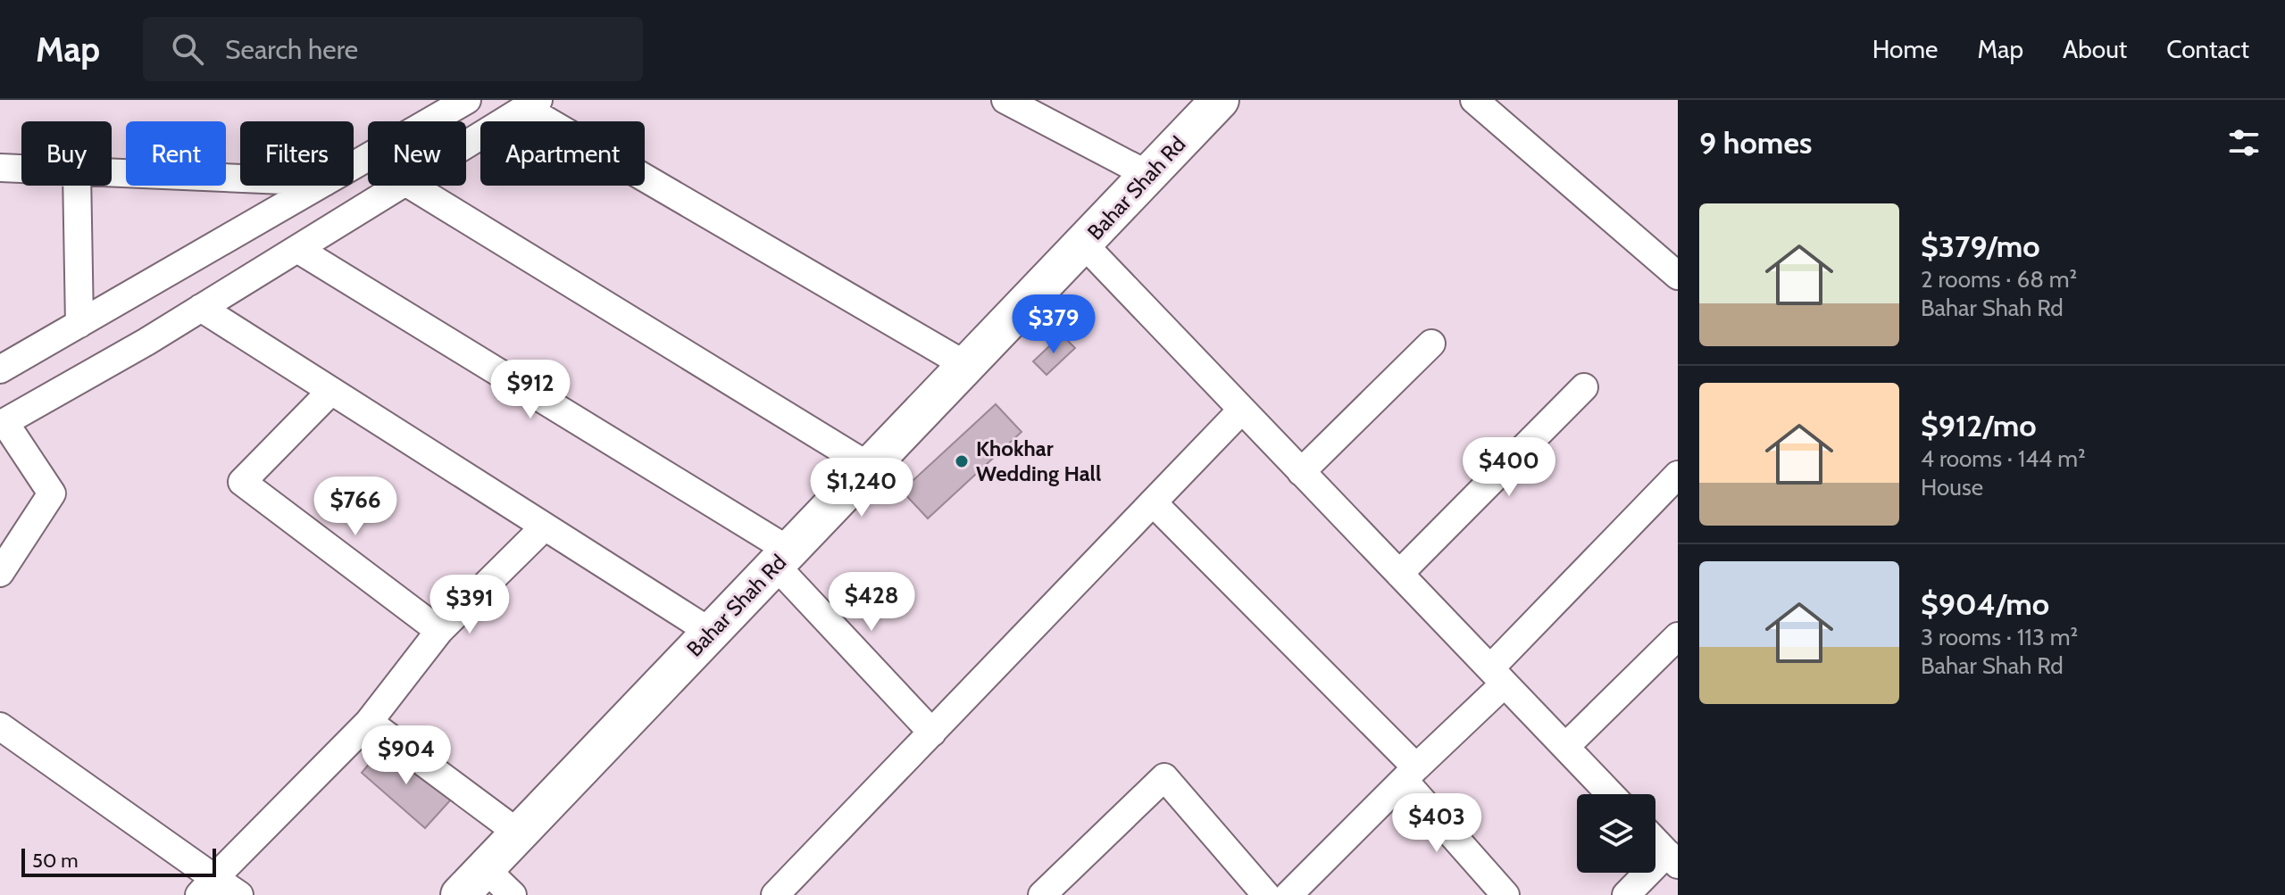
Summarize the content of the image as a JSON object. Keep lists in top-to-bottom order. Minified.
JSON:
{"streets":{"main road":["Bahar Shah Rd"]},"places":["Khokhar Wedding Hall"],"scale_bar":"50 m","page":{"header":"Map","search":"Search here","nav":["Home","Map","About","Contact"],"heading":"9 homes","chip":["Buy","Rent","Filters","New","Apartment"],"list":[{"name":"$379/mo","note":"2 rooms · 68 m² · Bahar Shah Rd"},{"name":"$912/mo","note":"4 rooms · 144 m² · House"},{"name":"$904/mo","note":"3 rooms · 113 m² · Bahar Shah Rd"}],"price":["$379","$912","$400","$1,240","$766","$428","$391","$904","$403"],"scale":"50 m"}}
